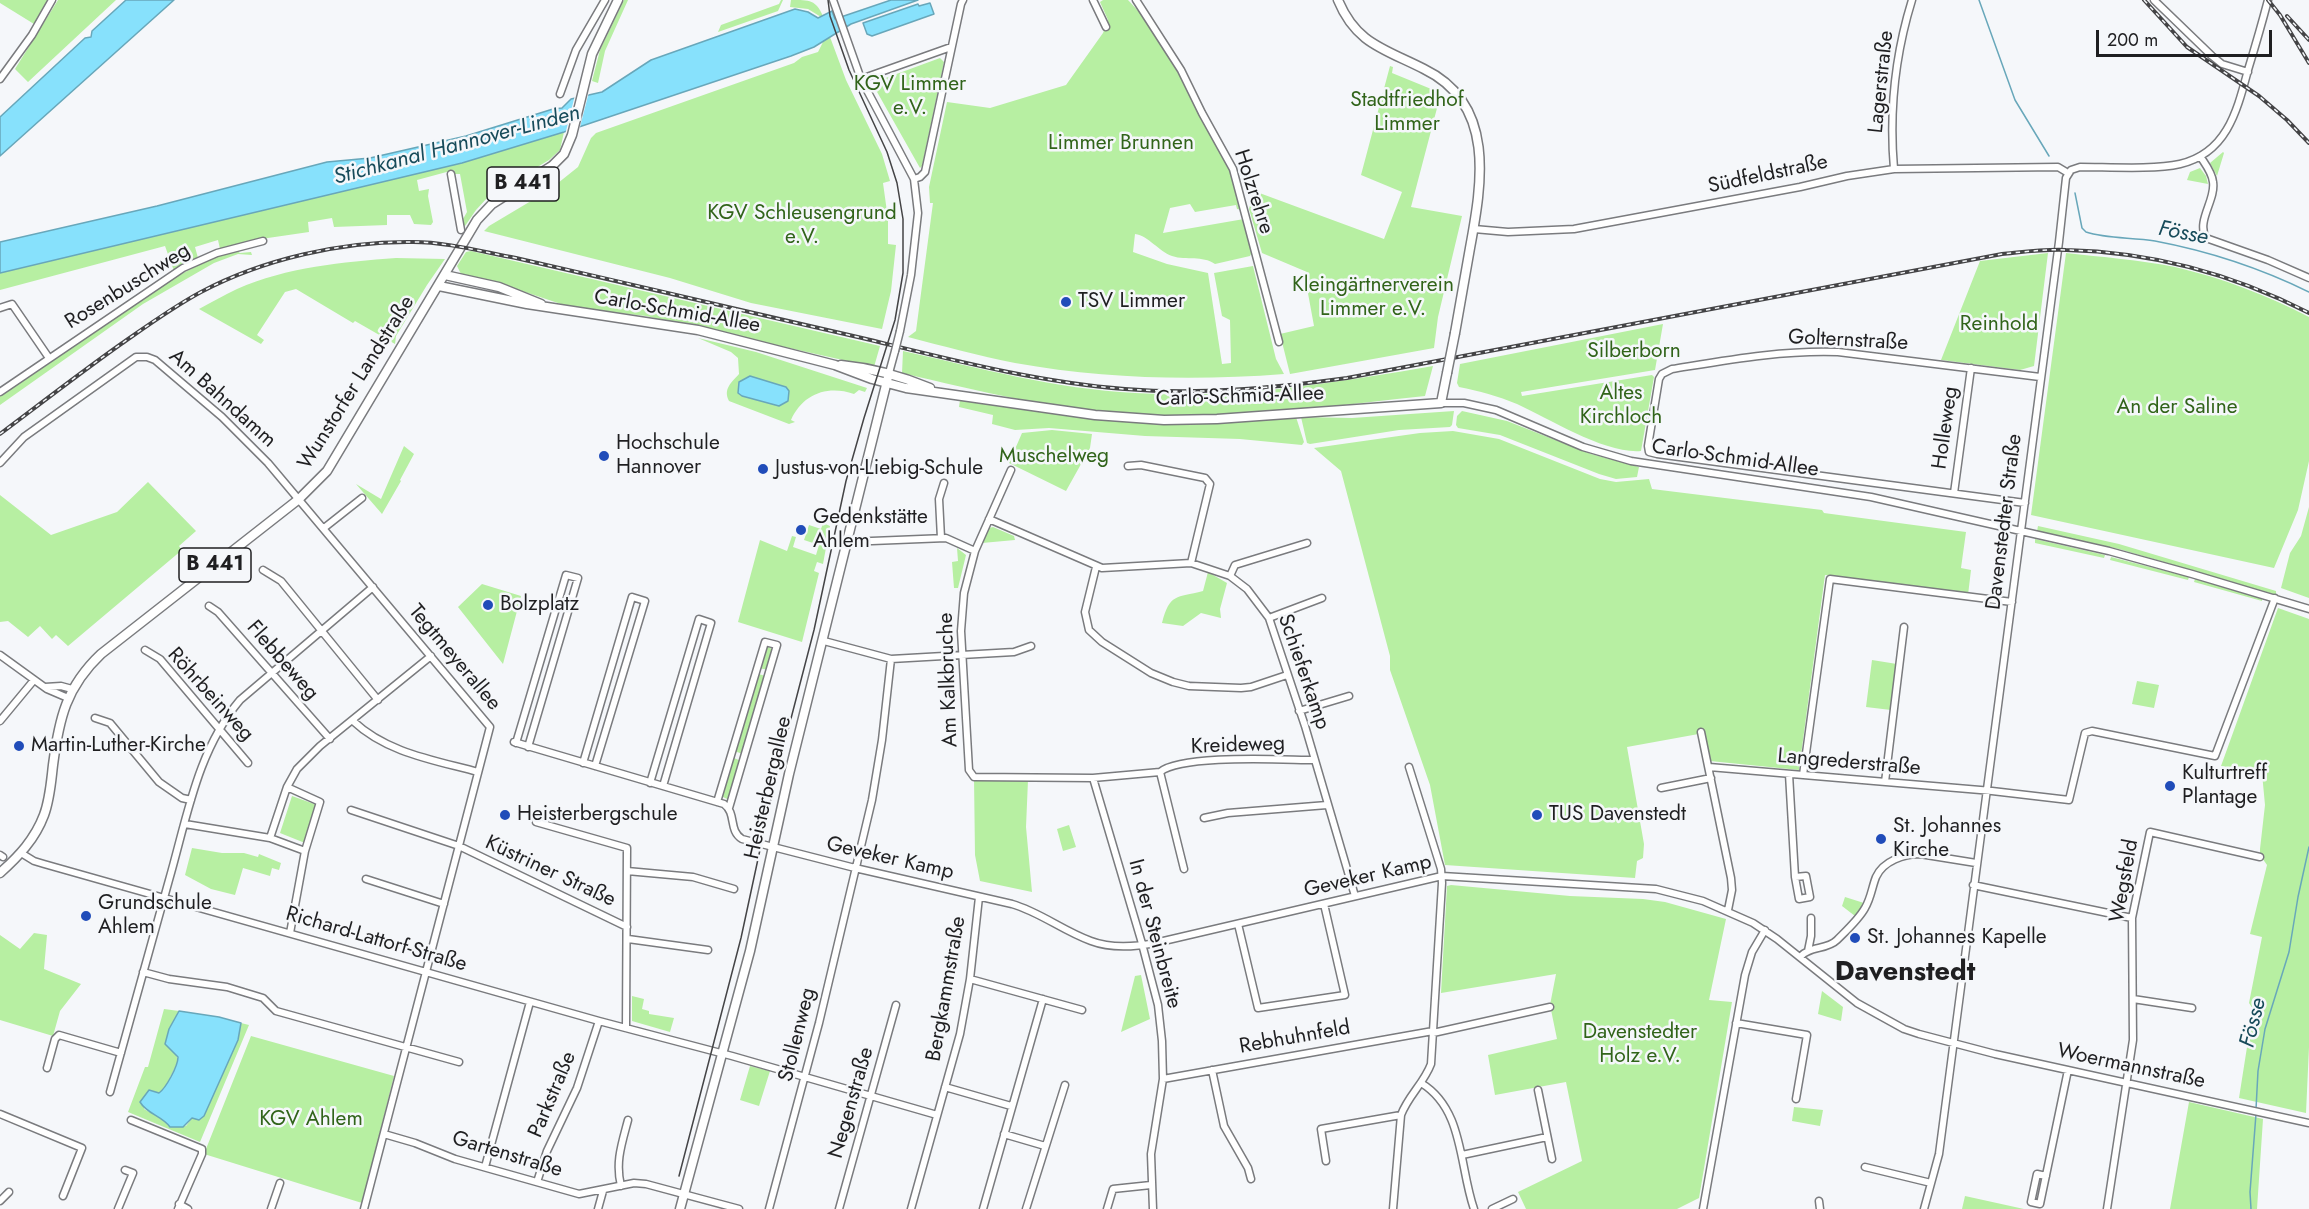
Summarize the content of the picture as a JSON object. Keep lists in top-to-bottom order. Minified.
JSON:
{"streets":{"main road":["B 441","Carlo-Schmid-Allee","Wunstorfer Landstraße","Heisterbergallee"],"street":["Lagerstraße","Südfeldstraße","Holzrehre","Rosenbuschweg","Golternstraße","Am Bahndamm","Holleweg","Davenstedter Straße","Tegtmeyerallee","Flebbeweg","Schieferkamp","Am Kalkbruche","Röhrbeinweg","Kreideweg","Langrederstraße","Geveker Kamp","Küstriner Straße","Wegsfeld","In der Steinbreite","Richard-Lattorf-Straße","Bergkammstraße","Stollenweg","Rebhuhnfeld","Woermannstraße","Parkstraße","Negenstraße","Gartenstraße"]},"crossings":[["Lagerstraße","Südfeldstraße"],["Südfeldstraße","Davenstedter Straße"],["B 441","Carlo-Schmid-Allee"],["B 441","Wunstorfer Landstraße"],["Carlo-Schmid-Allee","Wunstorfer Landstraße"],["Carlo-Schmid-Allee","Davenstedter Straße"],["Carlo-Schmid-Allee","Langrederstraße"],["Carlo-Schmid-Allee","Heisterbergallee"],["Golternstraße","Holleweg"],["Golternstraße","Davenstedter Straße"],["Wunstorfer Landstraße","Am Bahndamm"],["Wunstorfer Landstraße","Tegtmeyerallee"],["Wunstorfer Landstraße","Richard-Lattorf-Straße"],["Am Bahndamm","Tegtmeyerallee"],["Davenstedter Straße","Langrederstraße"],["Davenstedter Straße","Geveker Kamp"],["Davenstedter Straße","Woermannstraße"],["Tegtmeyerallee","Küstriner Straße"],["Tegtmeyerallee","Richard-Lattorf-Straße"],["Tegtmeyerallee","Gartenstraße"],["Schieferkamp","Am Kalkbruche"],["Schieferkamp","Kreideweg"],["Schieferkamp","Geveker Kamp"],["Am Kalkbruche","Kreideweg"],["Am Kalkbruche","In der Steinbreite"],["Kreideweg","In der Steinbreite"],["Heisterbergallee","Geveker Kamp"],["Heisterbergallee","Richard-Lattorf-Straße"],["Heisterbergallee","Gartenstraße"],["Geveker Kamp","In der Steinbreite"],["Geveker Kamp","Bergkammstraße"],["Geveker Kamp","Stollenweg"],["Geveker Kamp","Woermannstraße"],["Wegsfeld","Woermannstraße"],["In der Steinbreite","Rebhuhnfeld"],["Richard-Lattorf-Straße","Bergkammstraße"],["Richard-Lattorf-Straße","Stollenweg"],["Richard-Lattorf-Straße","Parkstraße"],["Richard-Lattorf-Straße","Negenstraße"],["Parkstraße","Gartenstraße"]],"districts":["Davenstedt"],"water":["Stichkanal Hannover-Linden","Fösse"],"parks":["KGV Limmer e.V.","Stadtfriedhof Limmer","Limmer Brunnen","KGV Schleusengrund e.V.","Kleingärtnerverein Limmer e.V.","Reinhold","Silberborn","Altes Kirchloch","An der Saline","Muschelweg","Davenstedter Holz e.V.","KGV Ahlem"],"places":["TSV Limmer","Hochschule Hannover","Justus-von-Liebig-Schule","Gedenkstätte Ahlem","Bolzplatz","Martin-Luther-Kirche","Kulturtreff Plantage","Heisterbergschule","TUS Davenstedt","St. Johannes Kirche","Grundschule Ahlem","St. Johannes Kapelle"],"scale_bar":"200 m"}
